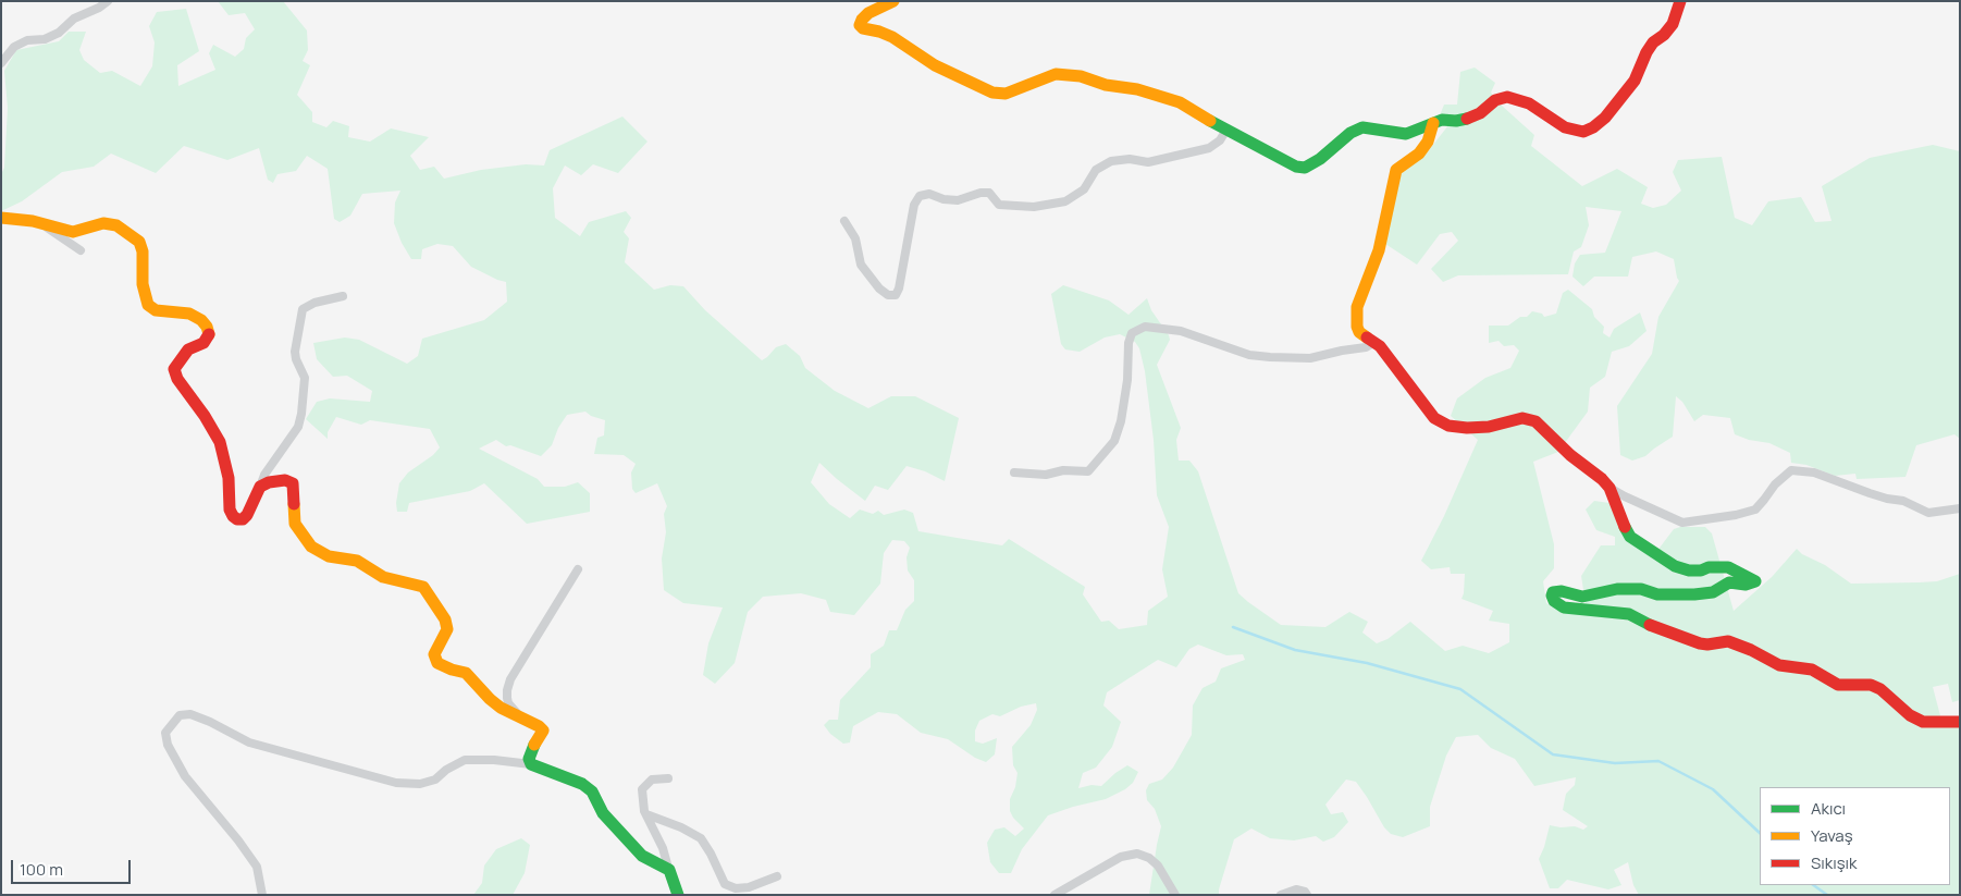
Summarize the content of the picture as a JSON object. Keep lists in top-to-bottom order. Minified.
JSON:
{"legend":["Akıcı","Yavaş","Sıkışık"],"scale_bar":"100 m"}
